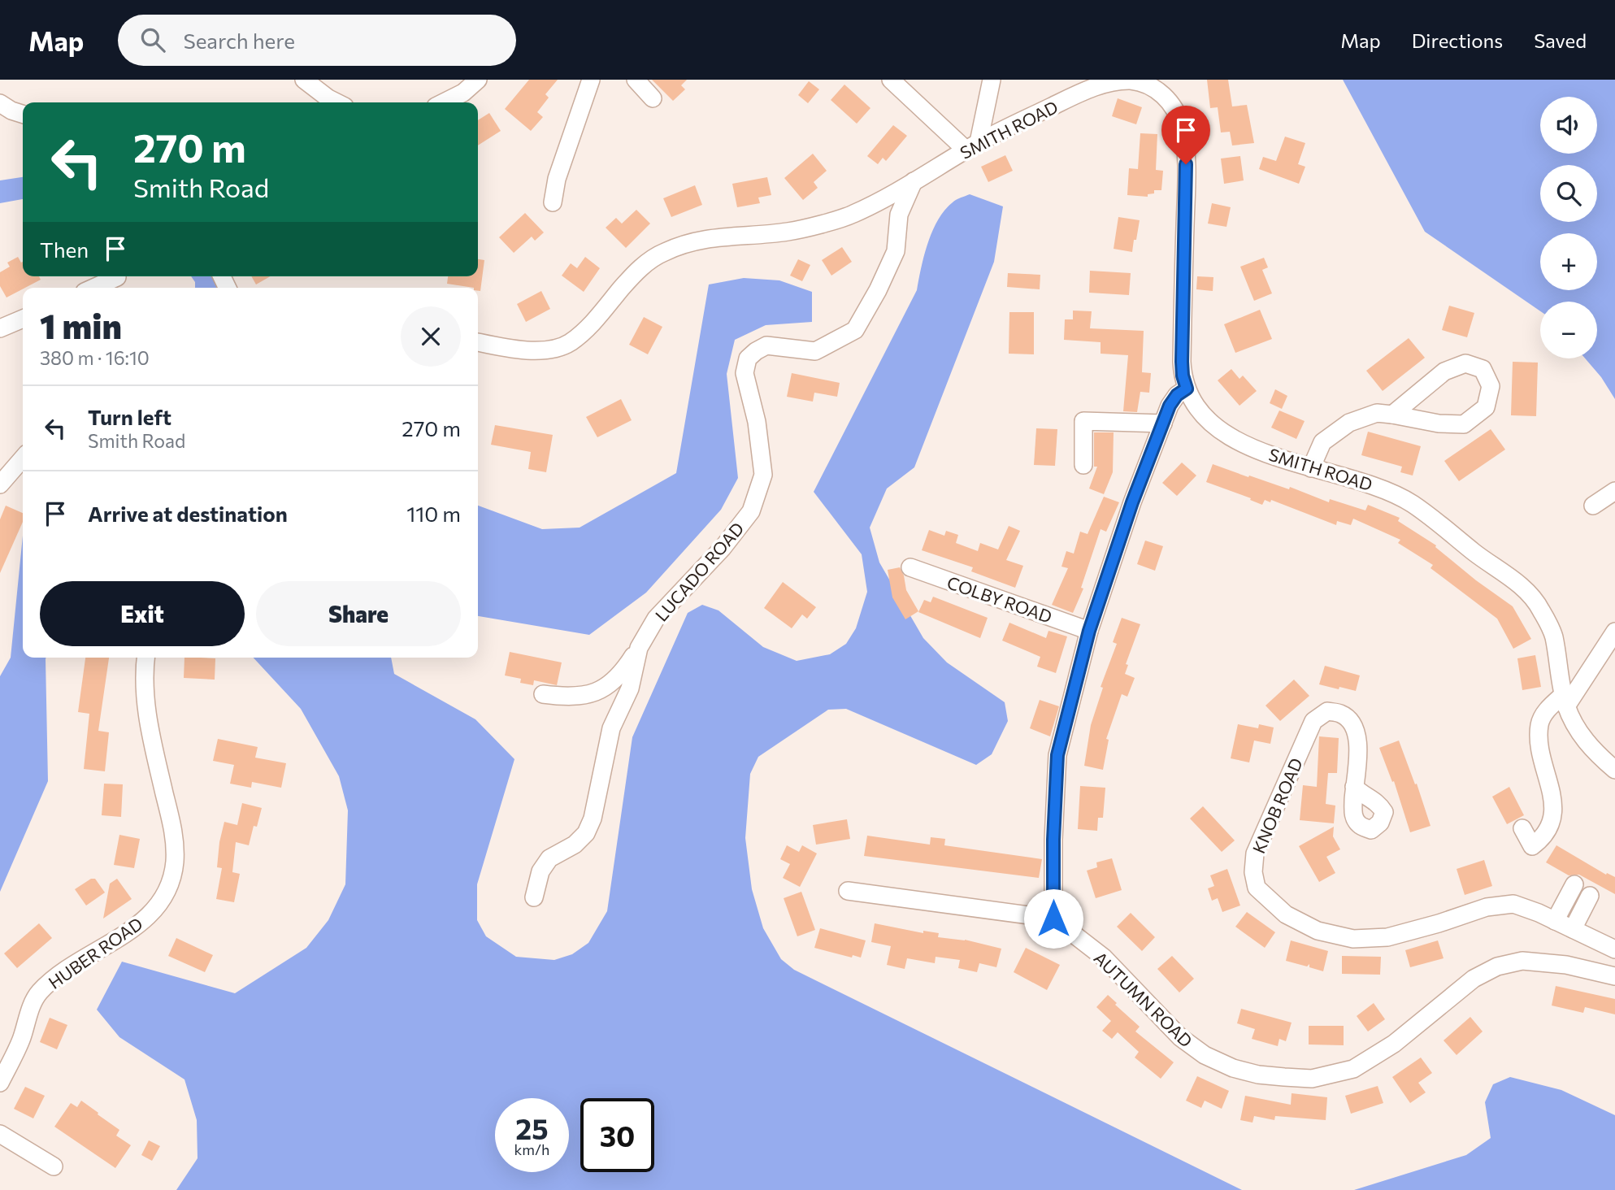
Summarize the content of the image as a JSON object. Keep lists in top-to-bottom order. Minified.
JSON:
{"streets":{"street":["SMITH ROAD","LUCADO ROAD","COLBY ROAD","KNOB ROAD","HUBER ROAD","AUTUMN ROAD"]},"crossings":[["SMITH ROAD","LUCADO ROAD"]],"page":{"header":"Map","search":"Search here","nav":["Map","Directions","Saved"],"map_buttons":["+","−"],"turn":["270 m","Smith Road"],"then":"Then","heading":["1 min","380 m · 16:10"],"list":[{"name":"Turn left","note":"Smith Road","value":"270 m"},{"name":"Arrive at destination","value":"110 m"}],"buttons":["Exit","Share"],"speed":"25 km/h","limit":"30"}}
